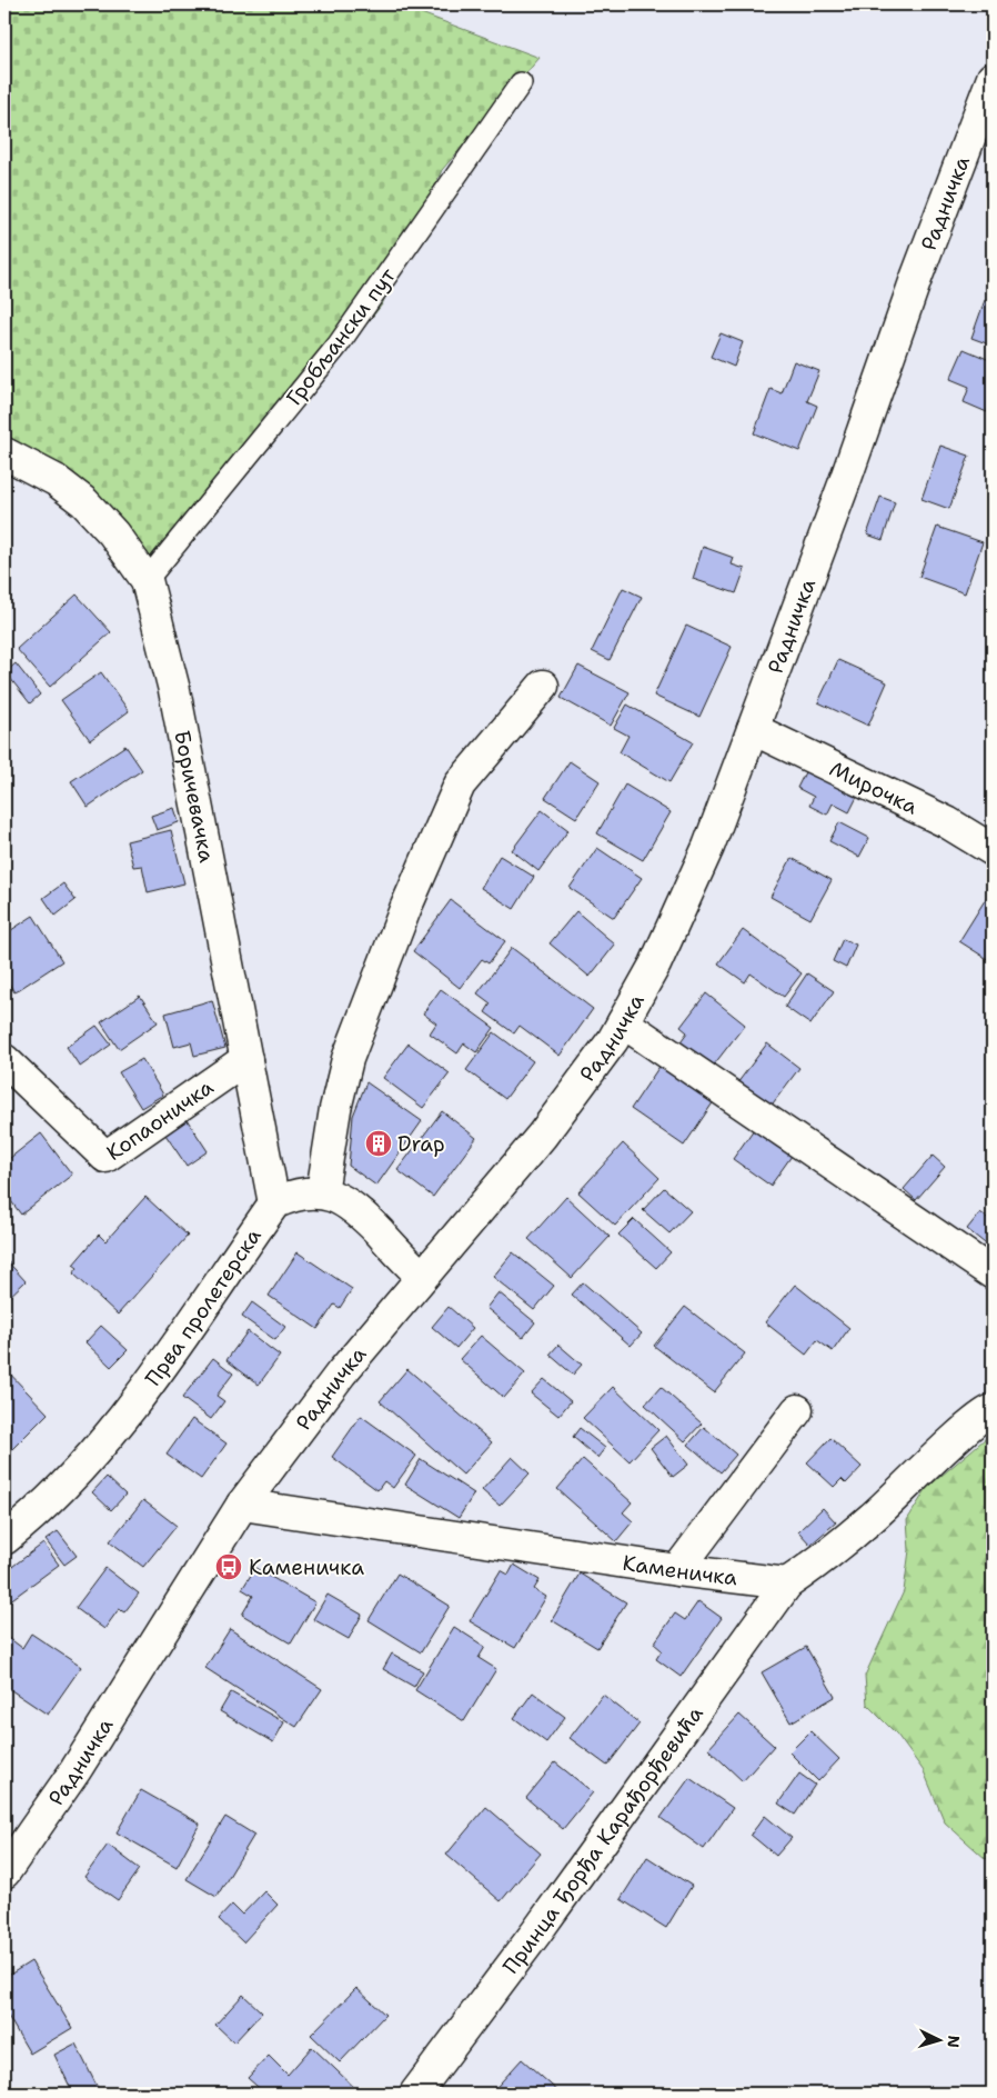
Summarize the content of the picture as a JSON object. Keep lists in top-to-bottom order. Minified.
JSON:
{"streets":{"street":["Радничка","Мирочка","Боричевачка","Копаоничка","Прва пролетерска","Каменичка","Принца Ђорђа Карађорђевића"],"lane":["Гробљански пут"]},"crossings":[["Радничка","Мирочка"],["Радничка","Каменичка"],["Гробљански пут","Боричевачка"],["Боричевачка","Копаоничка"],["Боричевачка","Прва пролетерска"],["Каменичка","Принца Ђорђа Карађорђевића"]],"places":{"building":["Drap"],"bus stop":["Каменичка"]},"north":"right"}
